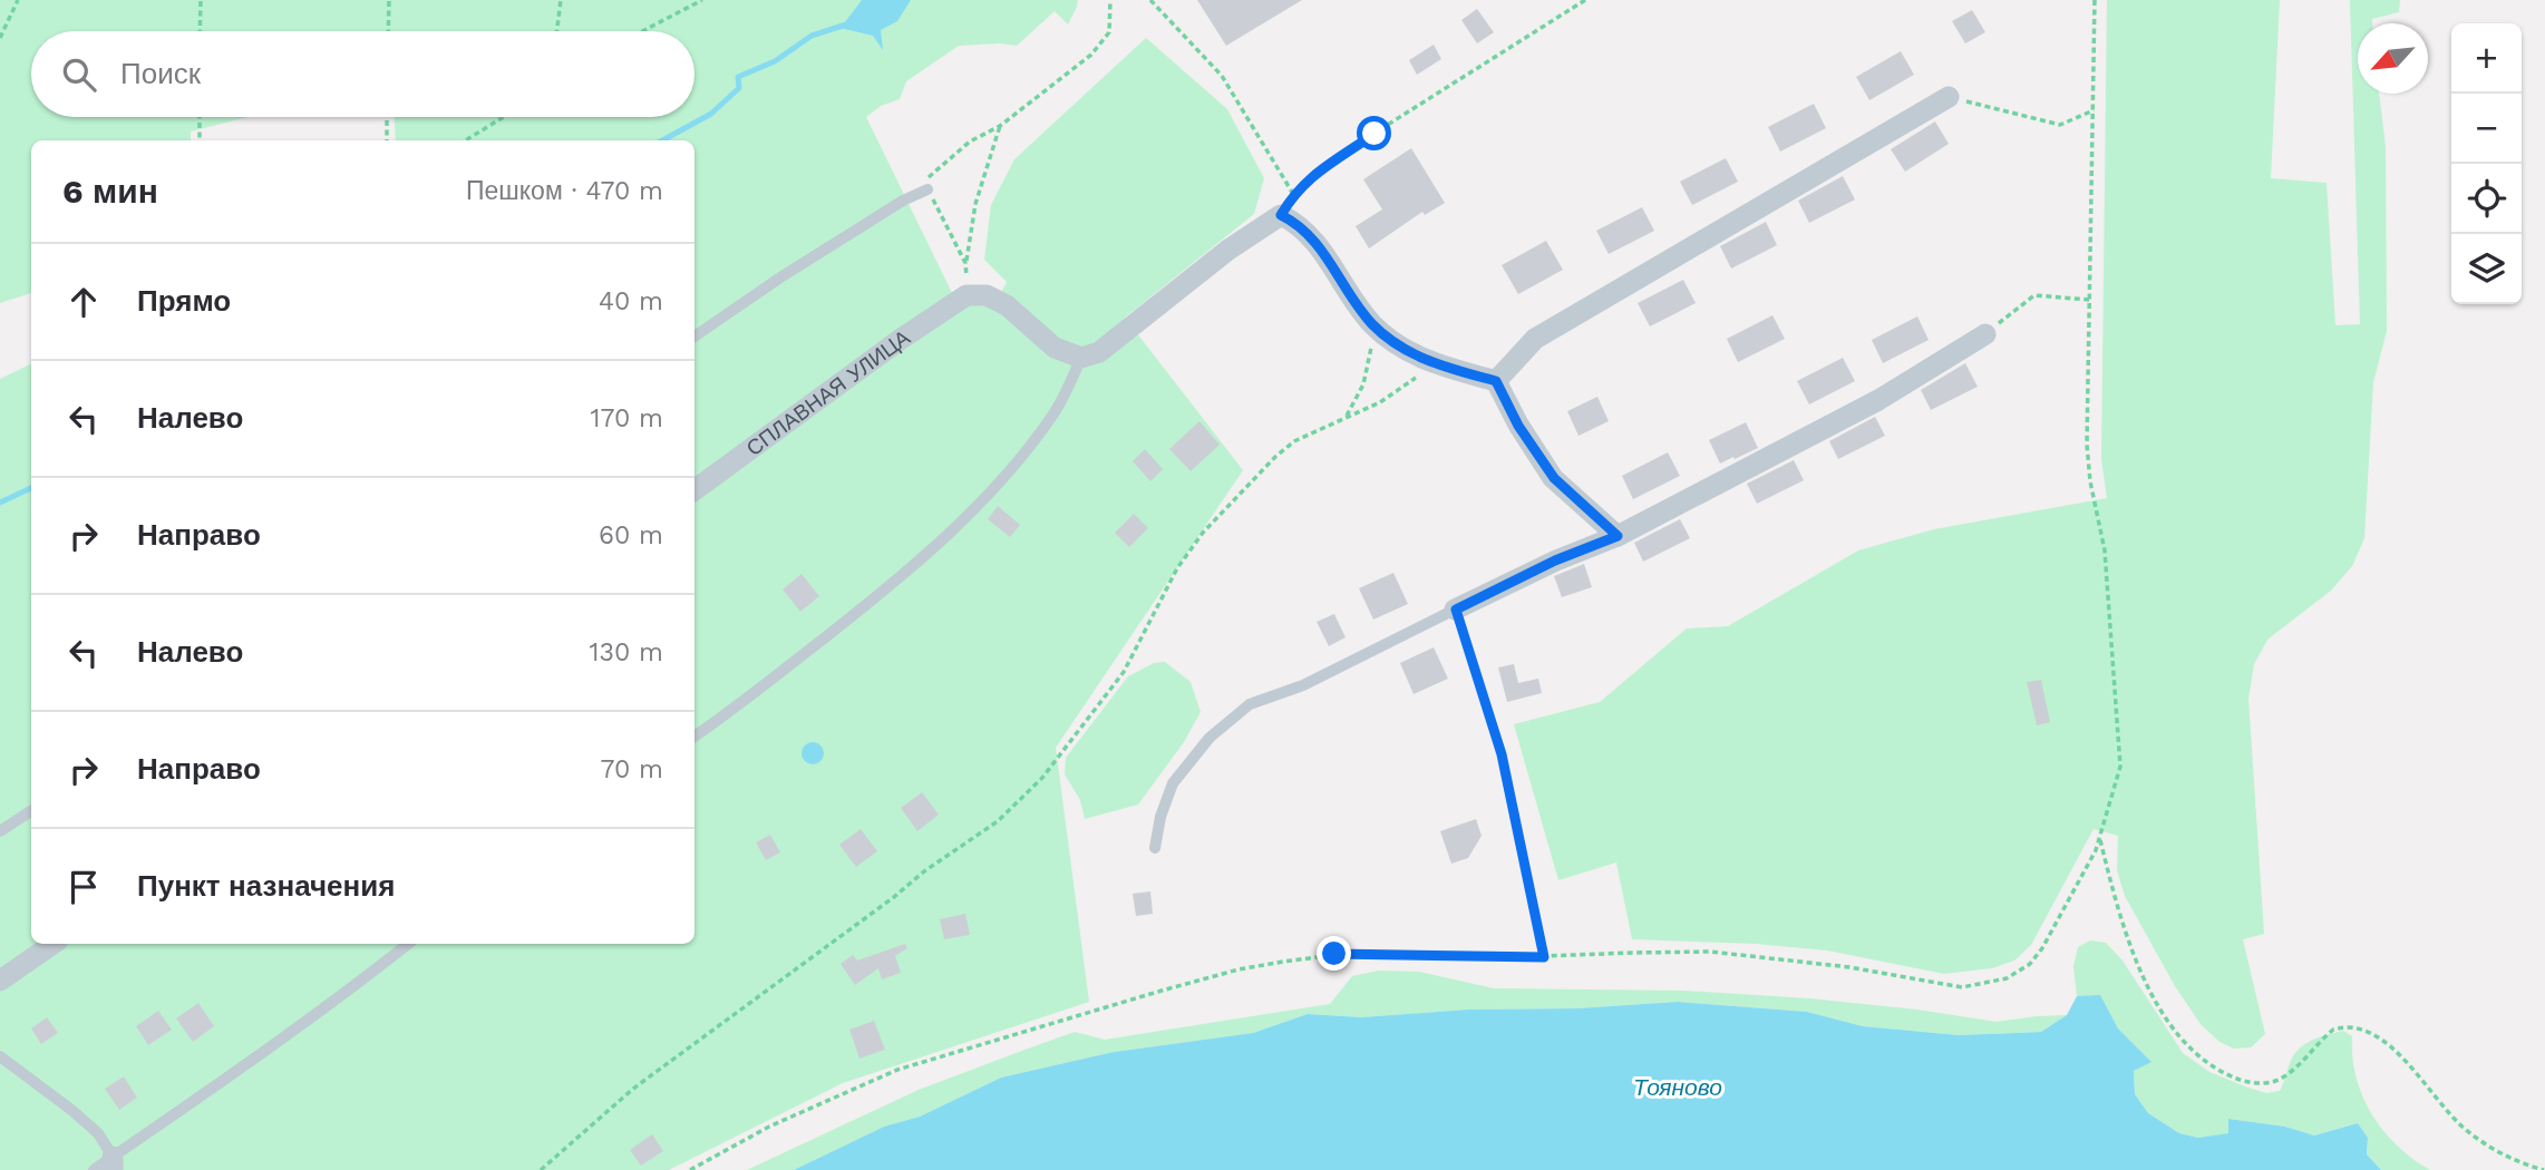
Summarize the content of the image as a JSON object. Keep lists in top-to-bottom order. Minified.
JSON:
{"streets":{"street":["СПЛАВНАЯ УЛИЦА"]},"water":["Тояново"],"north":"bottom left","page":{"map_buttons":["+","−"],"search":"Поиск","heading":["6 мин","Пешком · 470 m"],"list":[["Прямо","40 m"],["Налево","170 m"],["Направо","60 m"],["Налево","130 m"],["Направо","70 m"],"Пункт назначения"]}}
